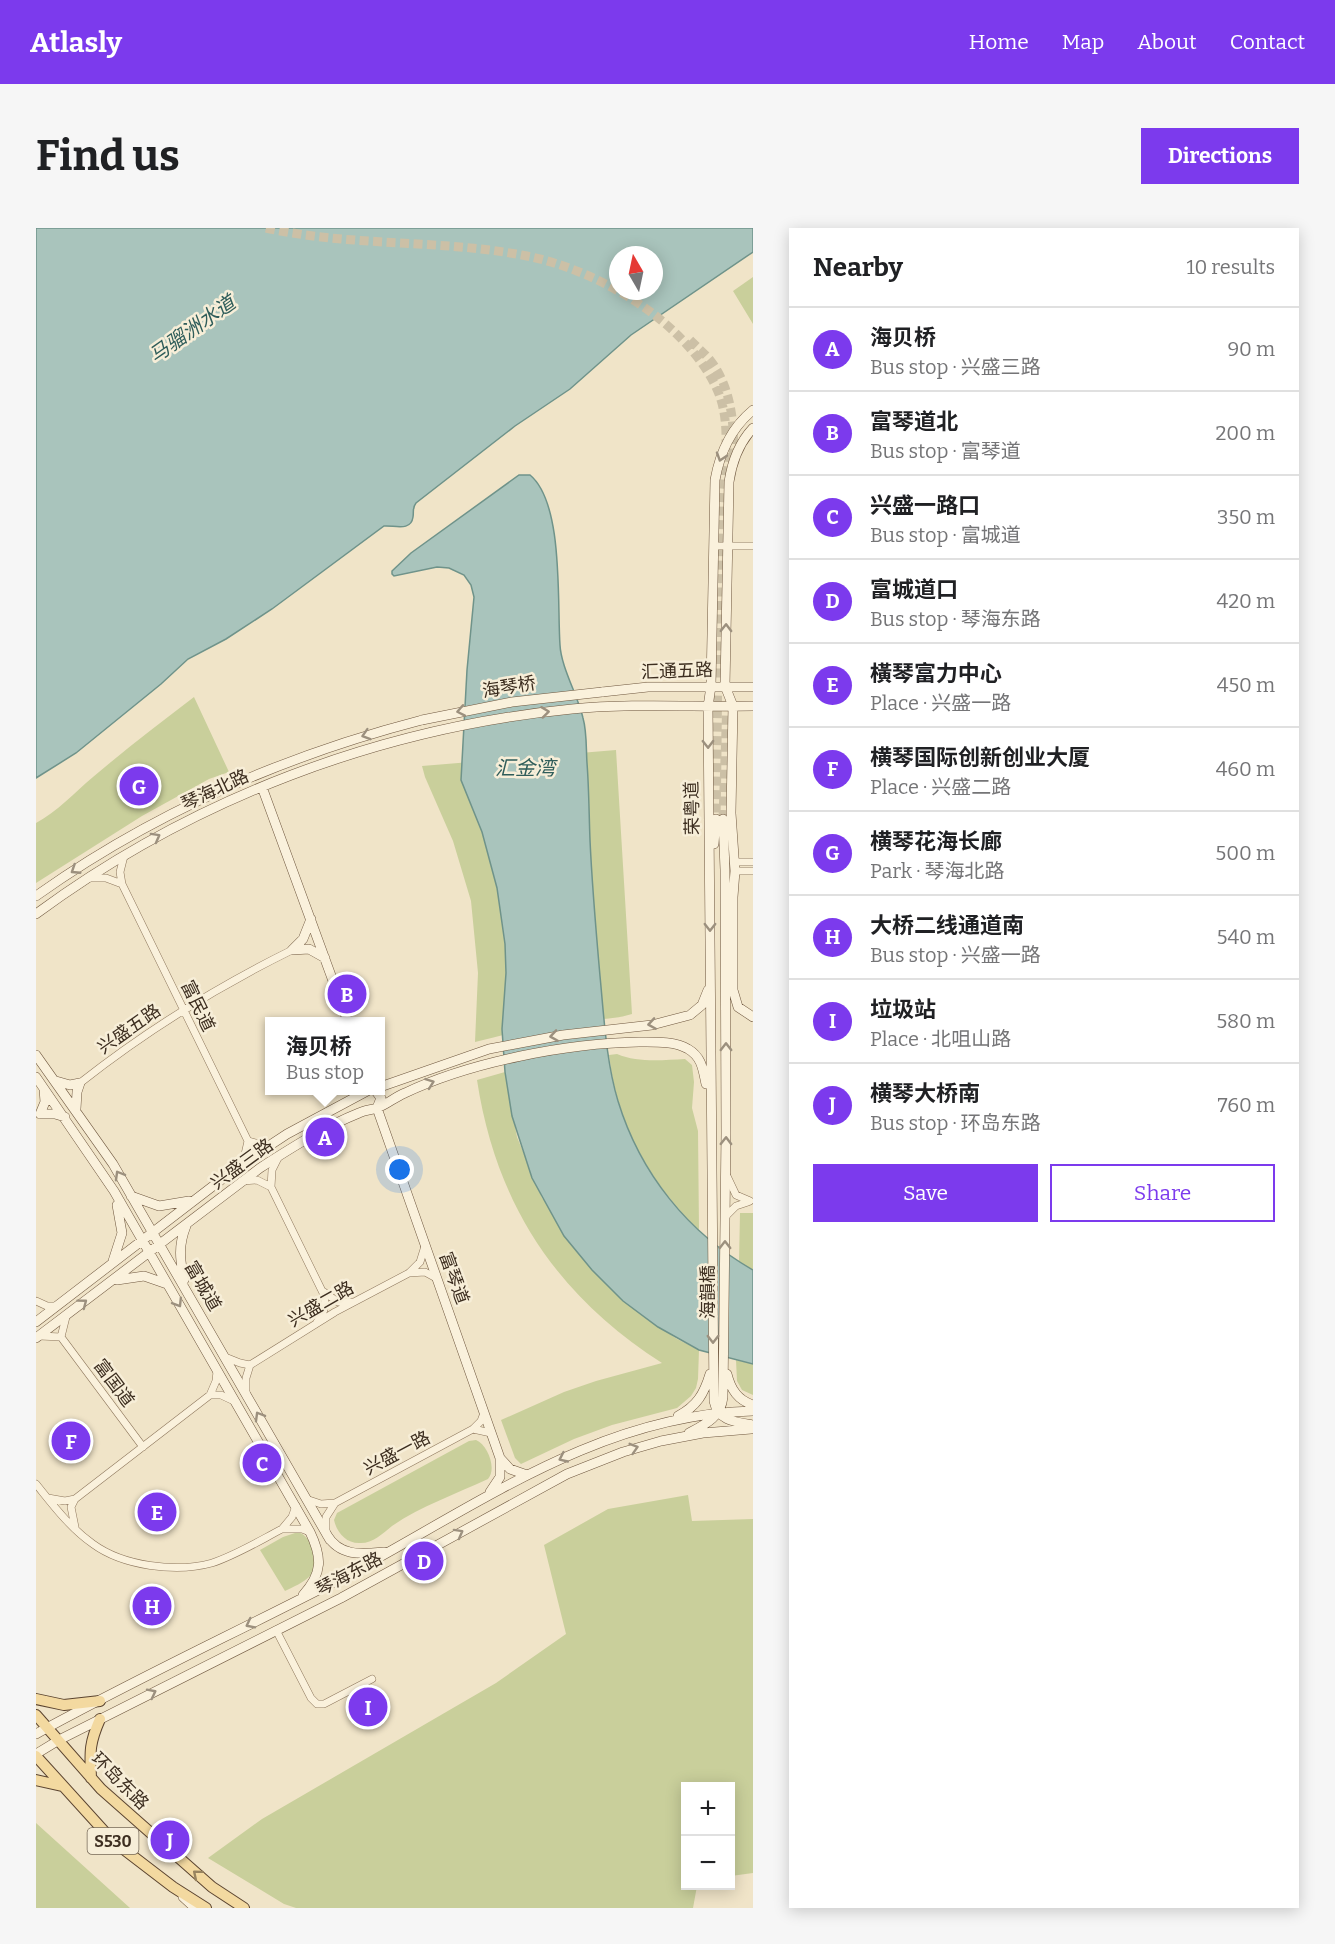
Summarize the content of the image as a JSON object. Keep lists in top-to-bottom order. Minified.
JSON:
{"streets":{"main road":["环岛东路","S530"],"street":["汇通五路","海琴桥","琴海北路","荣粤道","富民道","兴盛五路","兴盛三路","富琴道","富城道","海韻橋","兴盛二路","富国道","兴盛一路","琴海东路"]},"crossings":[["汇通五路","海琴桥"],["汇通五路","荣粤道"],["海琴桥","琴海北路"],["荣粤道","兴盛三路"],["荣粤道","海韻橋"],["富民道","兴盛五路"],["兴盛三路","富琴道"],["兴盛三路","富城道"],["兴盛三路","兴盛二路"],["富琴道","兴盛一路"],["富城道","兴盛二路"],["富城道","琴海东路"],["海韻橋","琴海东路"],["琴海东路","环岛东路"],["琴海东路","S530"]],"water":["马骝洲水道","汇金湾"],"north":"top","page":{"header":"Atlasly","nav":["Home","Map","About","Contact"],"buttons":["Directions",["Save","Share"]],"title":"Find us","heading":["Nearby","10 results"],"list":[{"mark":"A","name":"海贝桥","note":"Bus stop · 兴盛三路","value":"90 m"},{"mark":"B","name":"富琴道北","note":"Bus stop · 富琴道","value":"200 m"},{"mark":"C","name":"兴盛一路口","note":"Bus stop · 富城道","value":"350 m"},{"mark":"D","name":"富城道口","note":"Bus stop · 琴海东路","value":"420 m"},{"mark":"E","name":"橫琴富力中心","note":"Place · 兴盛一路","value":"450 m"},{"mark":"F","name":"横琴国际创新创业大厦","note":"Place · 兴盛二路","value":"460 m"},{"mark":"G","name":"横琴花海长廊","note":"Park · 琴海北路","value":"500 m"},{"mark":"H","name":"大桥二线通道南","note":"Bus stop · 兴盛一路","value":"540 m"},{"mark":"I","name":"垃圾站","note":"Place · 北咀山路","value":"580 m"},{"mark":"J","name":"横琴大桥南","note":"Bus stop · 环岛东路","value":"760 m"}],"pins":["G","B","A","F","C","E","D","H","I","J"],"popup":["海贝桥","Bus stop"],"map_buttons":["+","−"]}}
